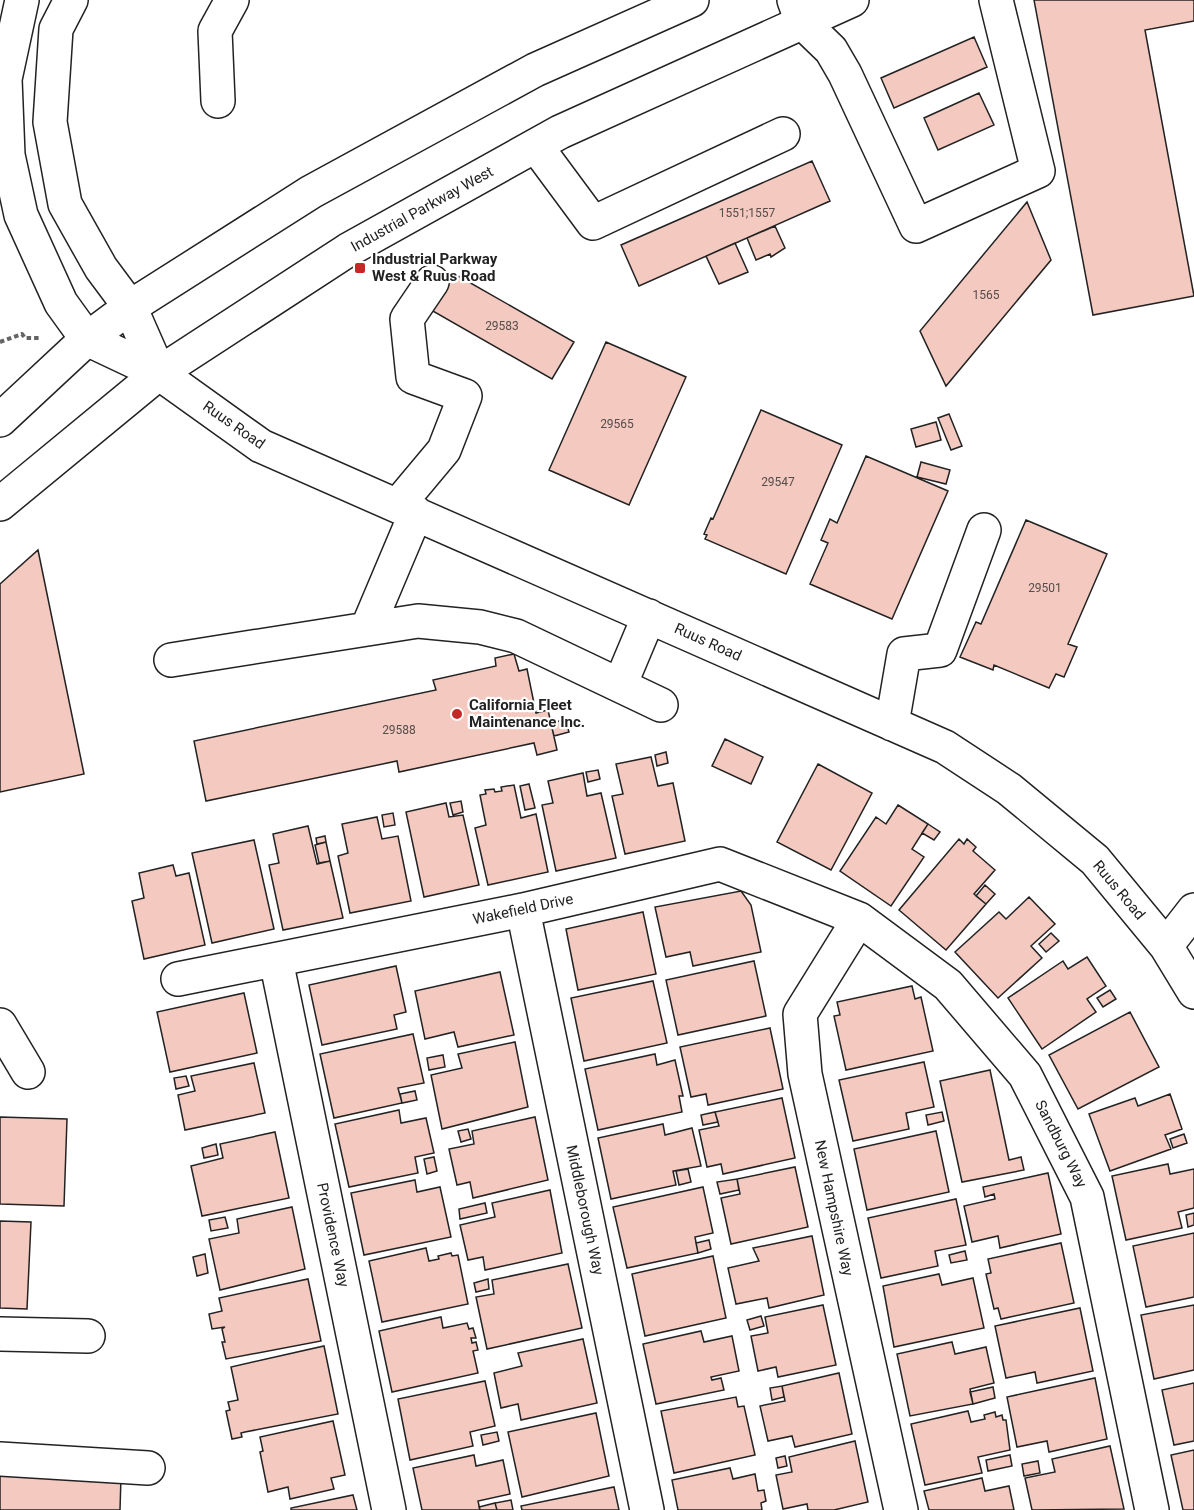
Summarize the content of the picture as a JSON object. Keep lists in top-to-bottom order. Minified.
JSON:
{"streets":{"street":["Industrial Parkway West","Ruus Road","Wakefield Drive","Sandburg Way","New Hampshire Way","Middleborough Way","Providence Way"]},"crossings":[["Industrial Parkway West","Ruus Road"],["Wakefield Drive","Sandburg Way"],["Wakefield Drive","New Hampshire Way"],["Wakefield Drive","Middleborough Way"],["Wakefield Drive","Providence Way"],["Sandburg Way","New Hampshire Way"]],"places":{"transit":["Industrial Parkway West & Ruus Road"],"other":["California Fleet Maintenance Inc."]},"house_numbers":["1551;1557","1565","29583","29565","29547","29501","29588"]}
